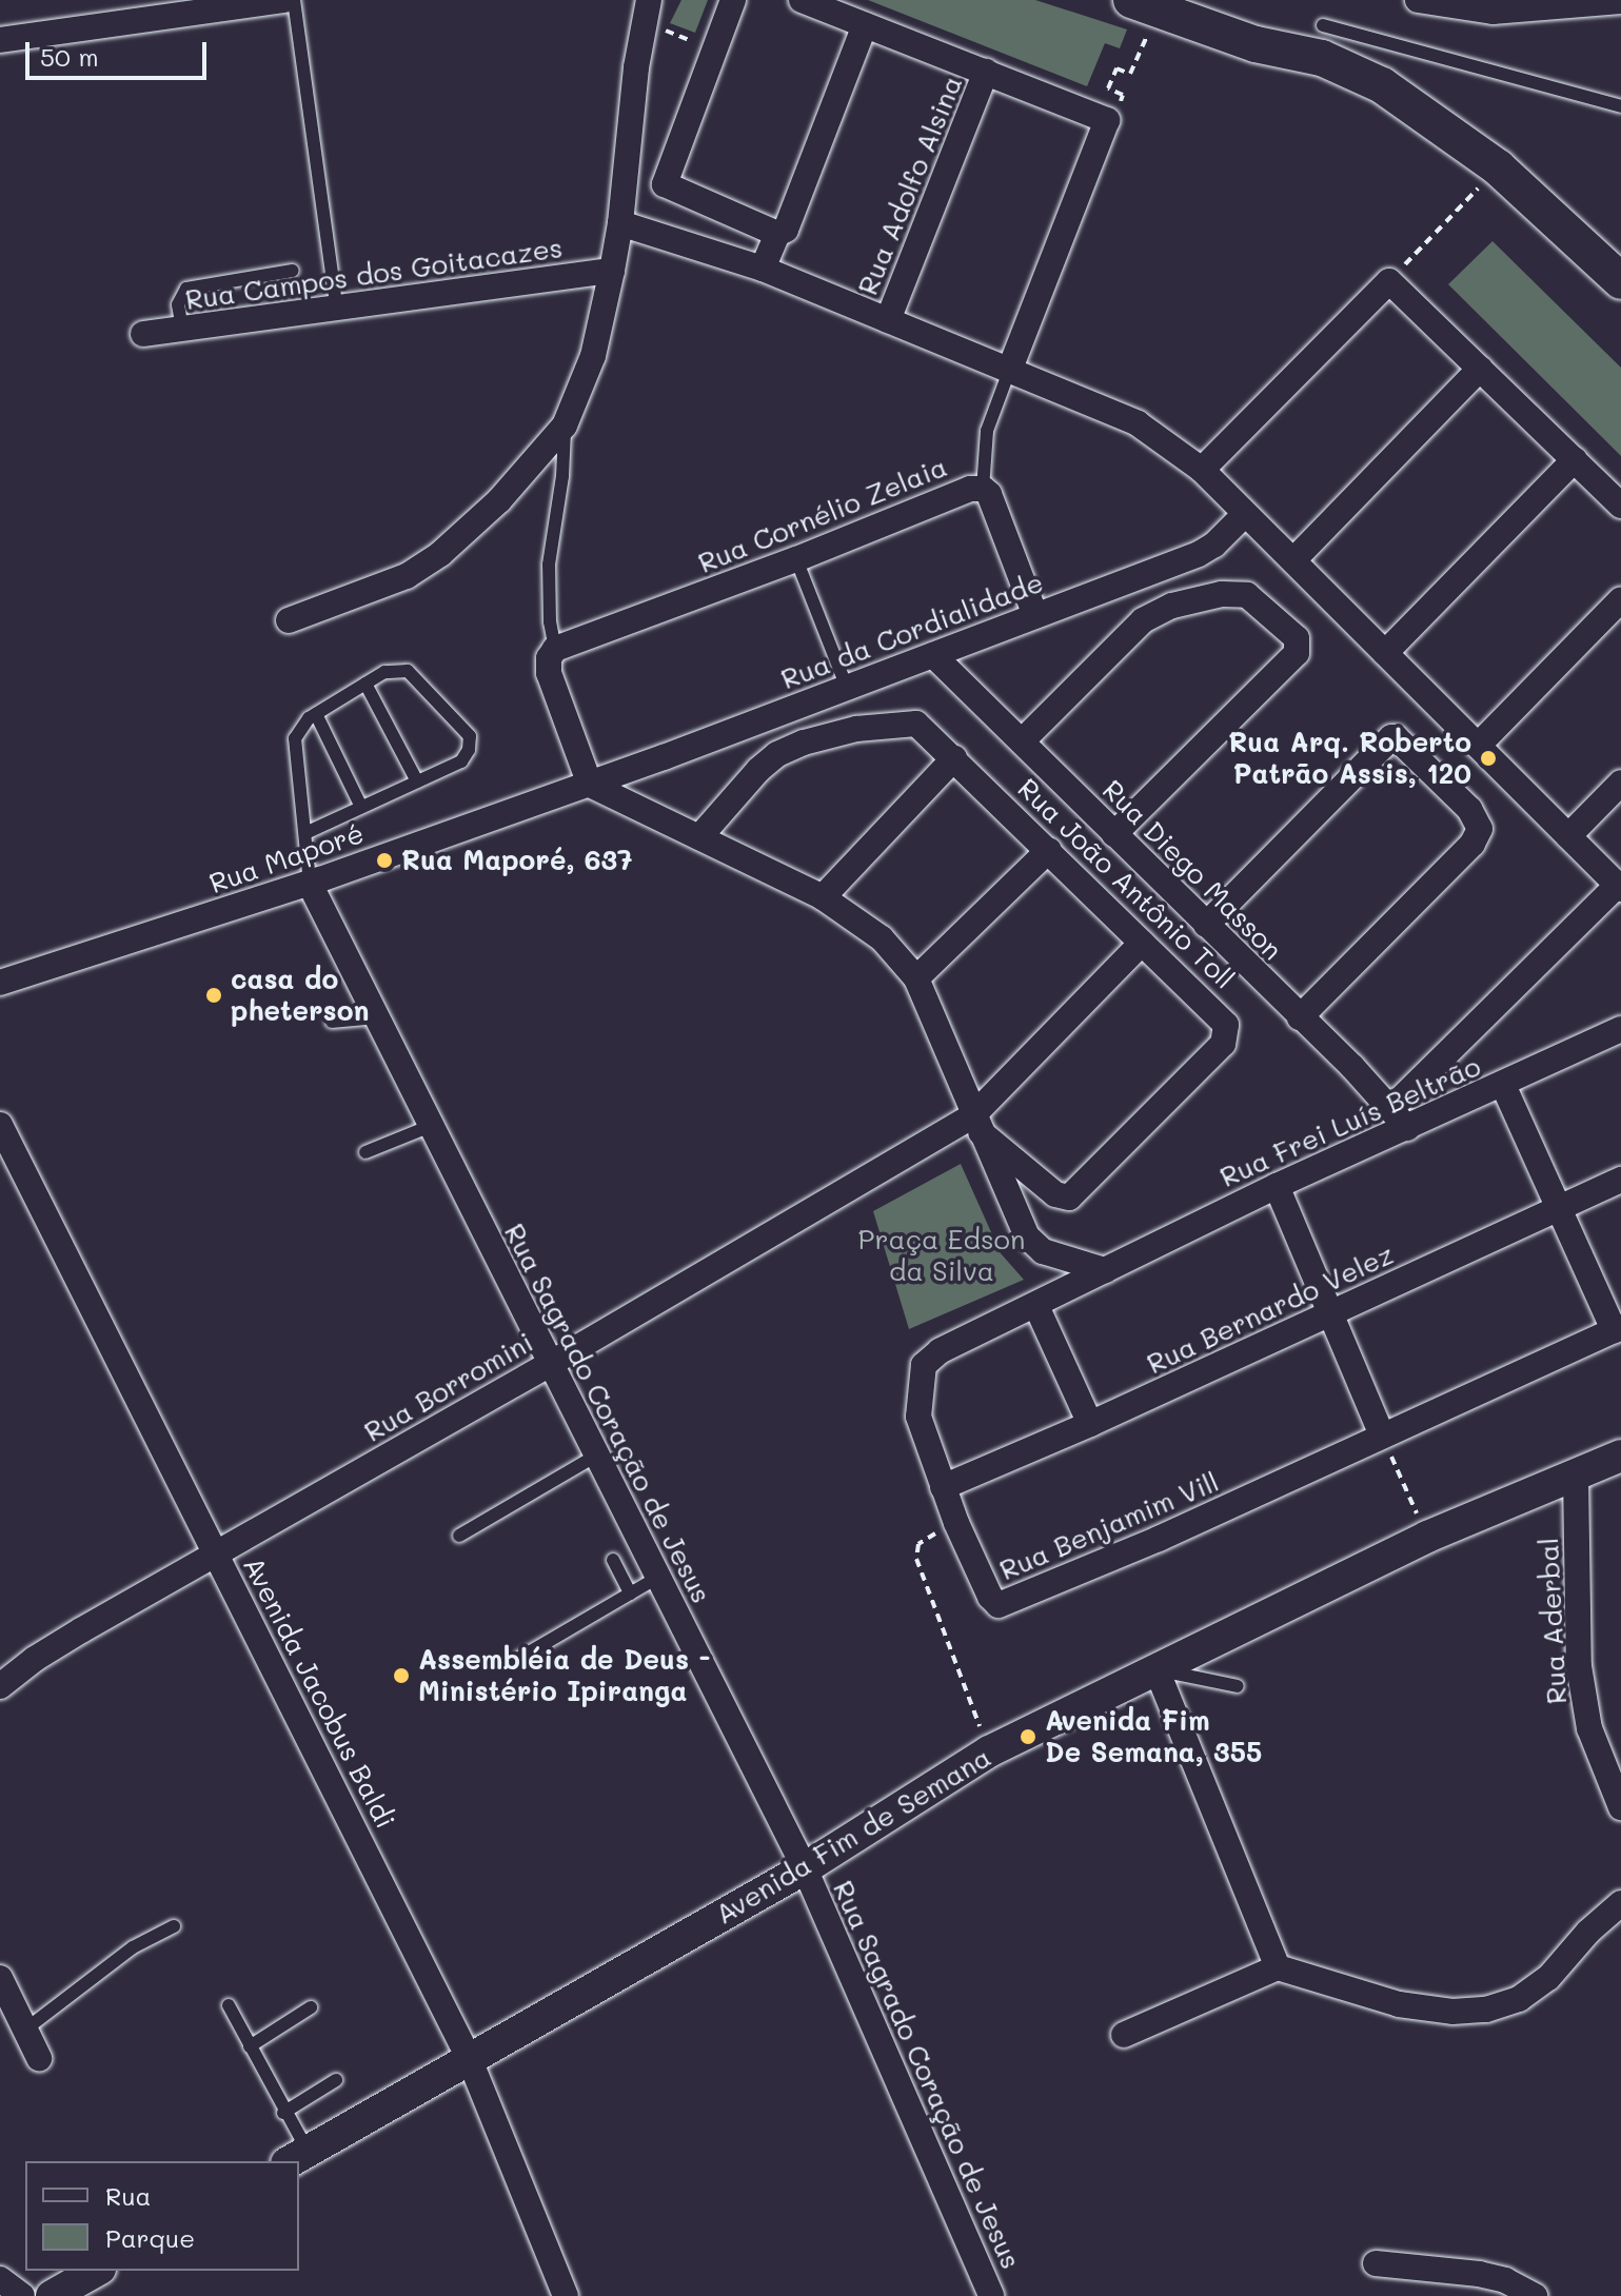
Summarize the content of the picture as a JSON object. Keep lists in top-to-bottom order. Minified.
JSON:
{"streets":{"street":["Rua Adolfo Alsina","Rua Campos dos Goitacazes","Rua Cornélio Zelaia","Rua da Cordialidade","Rua Maporé","Rua Diego Masson","Rua João Antônio Toll","Rua Frei Luís Beltrão","Rua Bernardo Velez","Rua Borromini","Rua Sagrado Coração de Jesus","Rua Benjamim Vill","Rua Aderbal","Avenida Jacobus Baldi","Avenida Fim de Semana"]},"crossings":[["Rua Cornélio Zelaia","Rua da Cordialidade"],["Rua da Cordialidade","Rua Maporé"],["Rua da Cordialidade","Rua Diego Masson"],["Rua Maporé","Rua Sagrado Coração de Jesus"],["Rua Diego Masson","Rua Frei Luís Beltrão"],["Rua João Antônio Toll","Rua Borromini"],["Rua Frei Luís Beltrão","Rua Benjamim Vill"],["Rua Bernardo Velez","Rua Benjamim Vill"],["Rua Borromini","Rua Sagrado Coração de Jesus"],["Rua Borromini","Avenida Jacobus Baldi"],["Rua Sagrado Coração de Jesus","Avenida Fim de Semana"],["Rua Aderbal","Avenida Fim de Semana"],["Avenida Jacobus Baldi","Avenida Fim de Semana"]],"parks":["Praça Edson da Silva"],"places":["Rua Arq. Roberto Patrão Assis, 120","Rua Maporé, 637","casa do pheterson","Assembléia de Deus - Ministério Ipiranga","Avenida Fim De Semana, 355"],"legend":["Rua","Parque"],"scale_bar":"50 m"}
